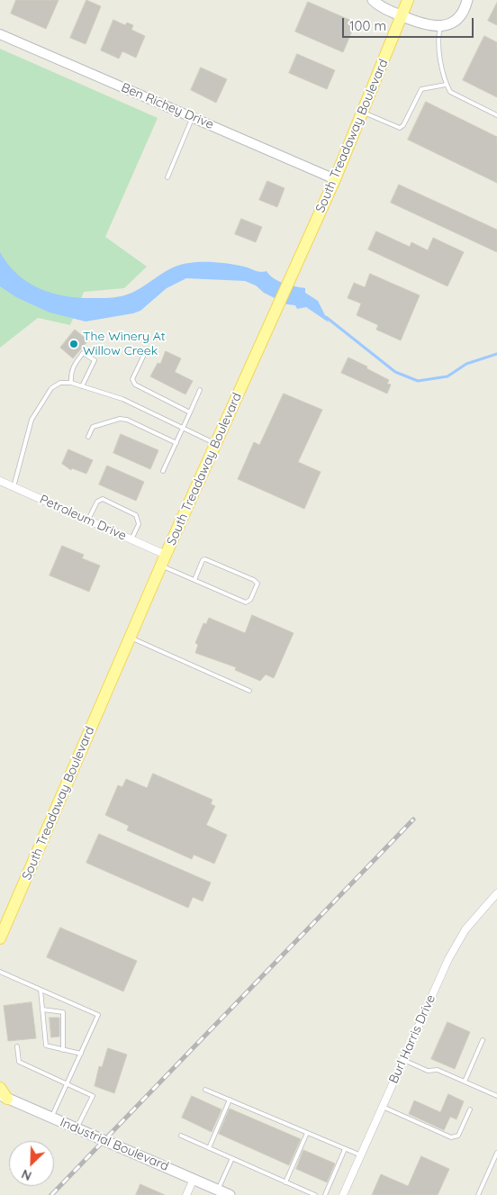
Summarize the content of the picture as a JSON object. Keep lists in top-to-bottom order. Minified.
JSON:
{"streets":{"main road":["South Treadaway Boulevard","Industrial Boulevard"],"street":["Ben Richey Drive","Petroleum Drive","Burl Harris Drive"]},"crossings":[["Ben Richey Drive","South Treadaway Boulevard"],["South Treadaway Boulevard","Petroleum Drive"]],"places":["The Winery At Willow Creek"],"scale_bar":"100 m","north":"bottom left"}
